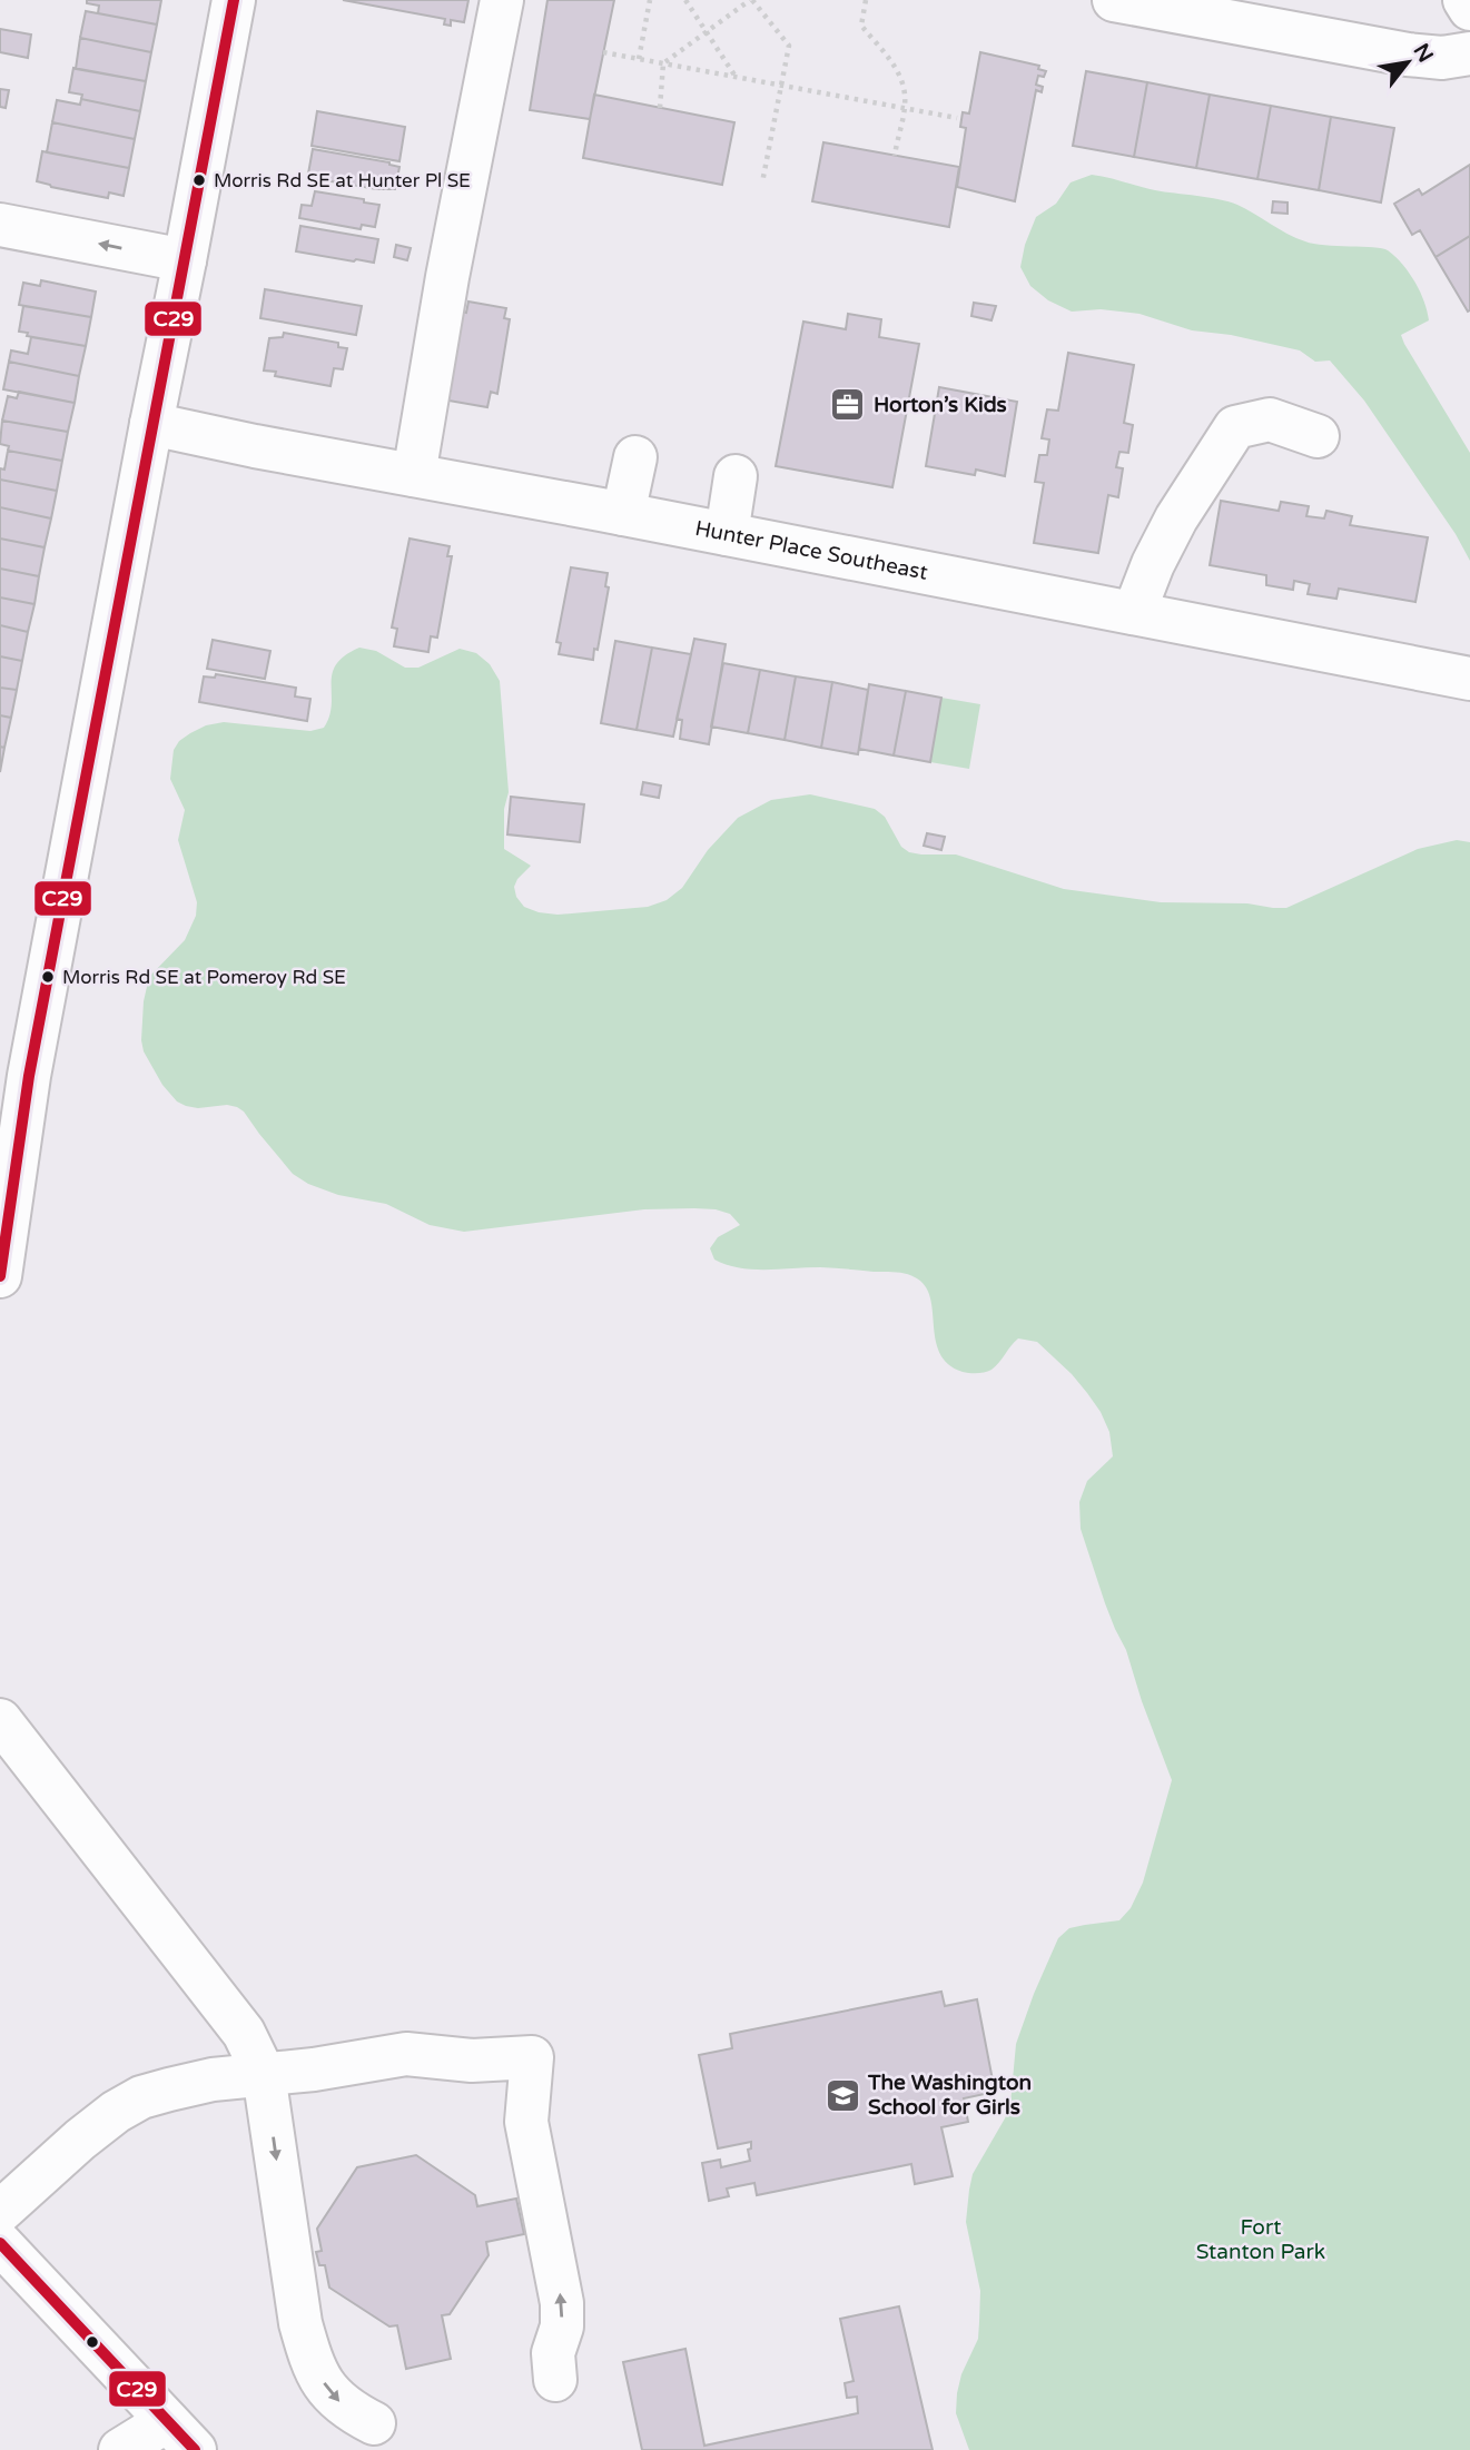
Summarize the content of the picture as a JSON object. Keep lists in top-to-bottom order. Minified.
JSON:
{"streets":{"street":["Hunter Place Southeast"]},"parks":["Fort Stanton Park"],"places":{"other":["Morris Rd SE at Hunter Pl SE","Morris Rd SE at Pomeroy Rd SE"],"office":["Horton’s Kids"],"school or university":["The Washington School for Girls"]},"lines":["transit line C29"],"north":"top right"}
